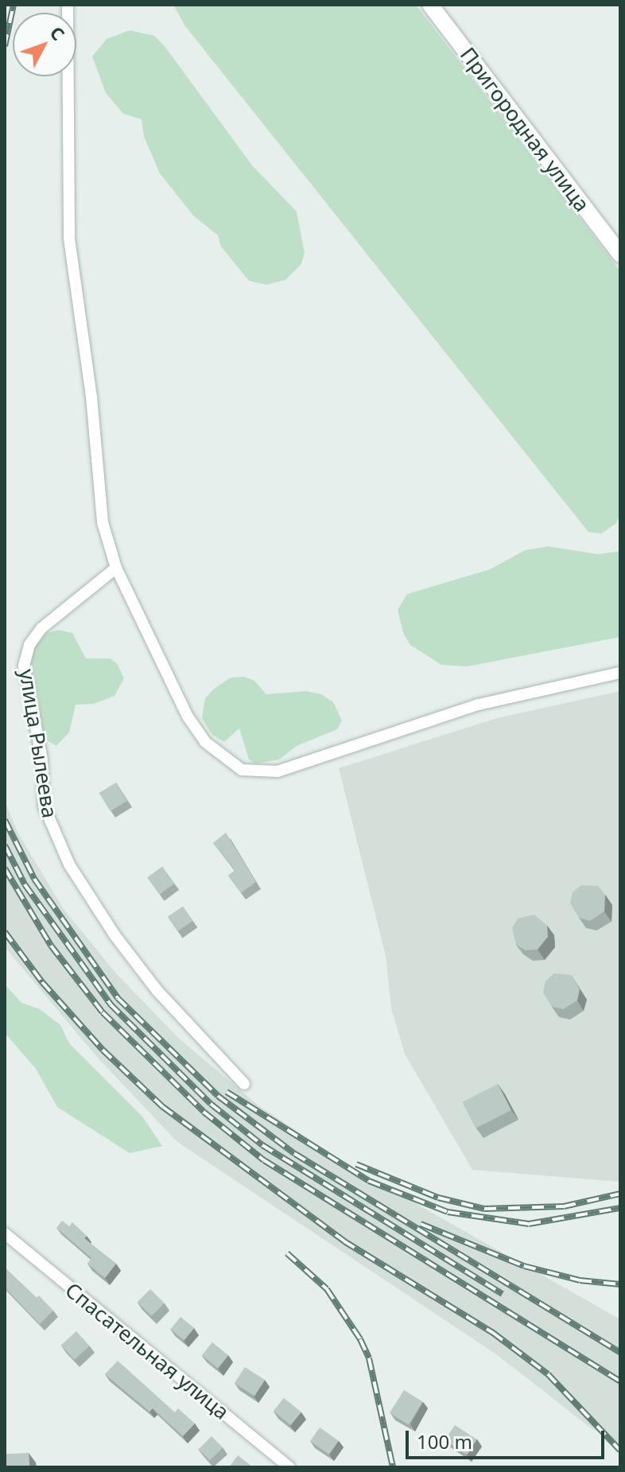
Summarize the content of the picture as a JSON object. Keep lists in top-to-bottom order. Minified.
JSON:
{"streets":{"main road":["Пригородная улица"],"street":["улица Рылеева","Спасательная улица"]},"scale_bar":"100 m","north":"top right"}
